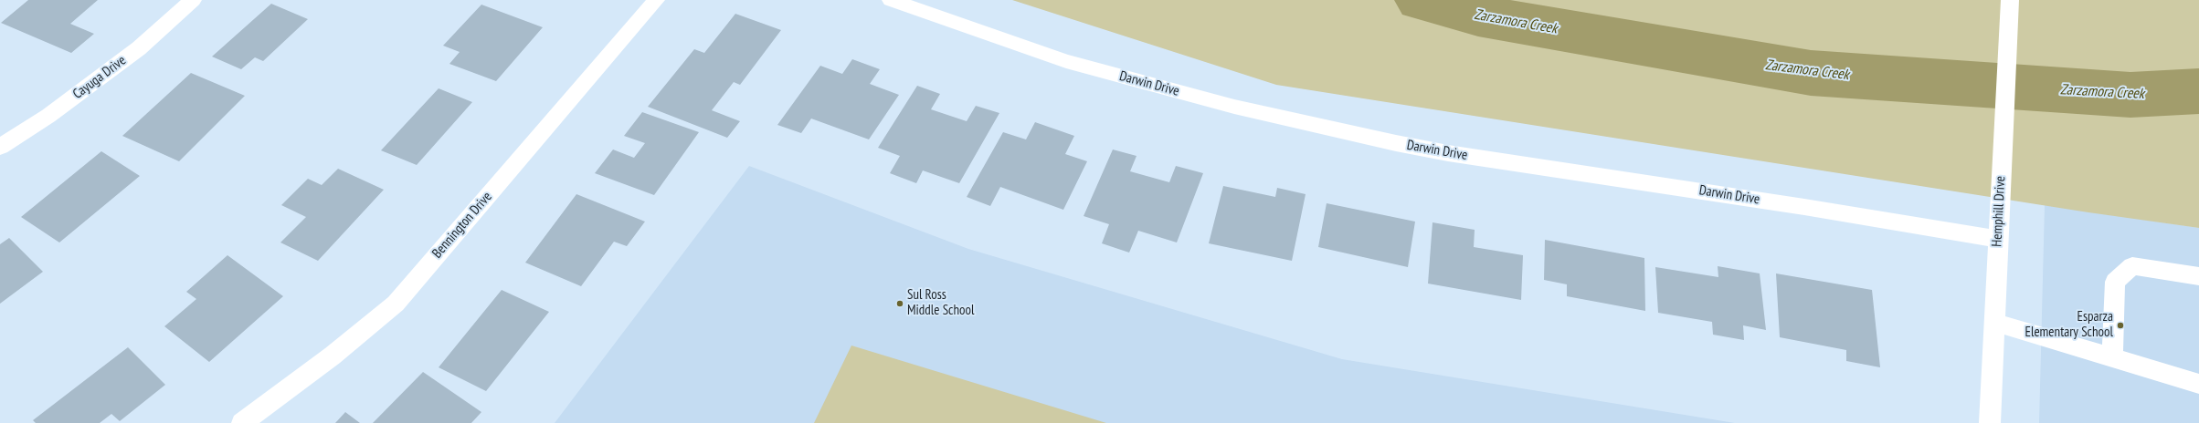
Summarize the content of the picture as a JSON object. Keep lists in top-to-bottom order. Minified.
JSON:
{"streets":{"street":["Cayuga Drive","Darwin Drive","Hemphill Drive","Bennington Drive"]},"crossings":[["Darwin Drive","Hemphill Drive"]],"water":["Zarzamora Creek"],"places":["Sul Ross Middle School","Esparza Elementary School"]}
